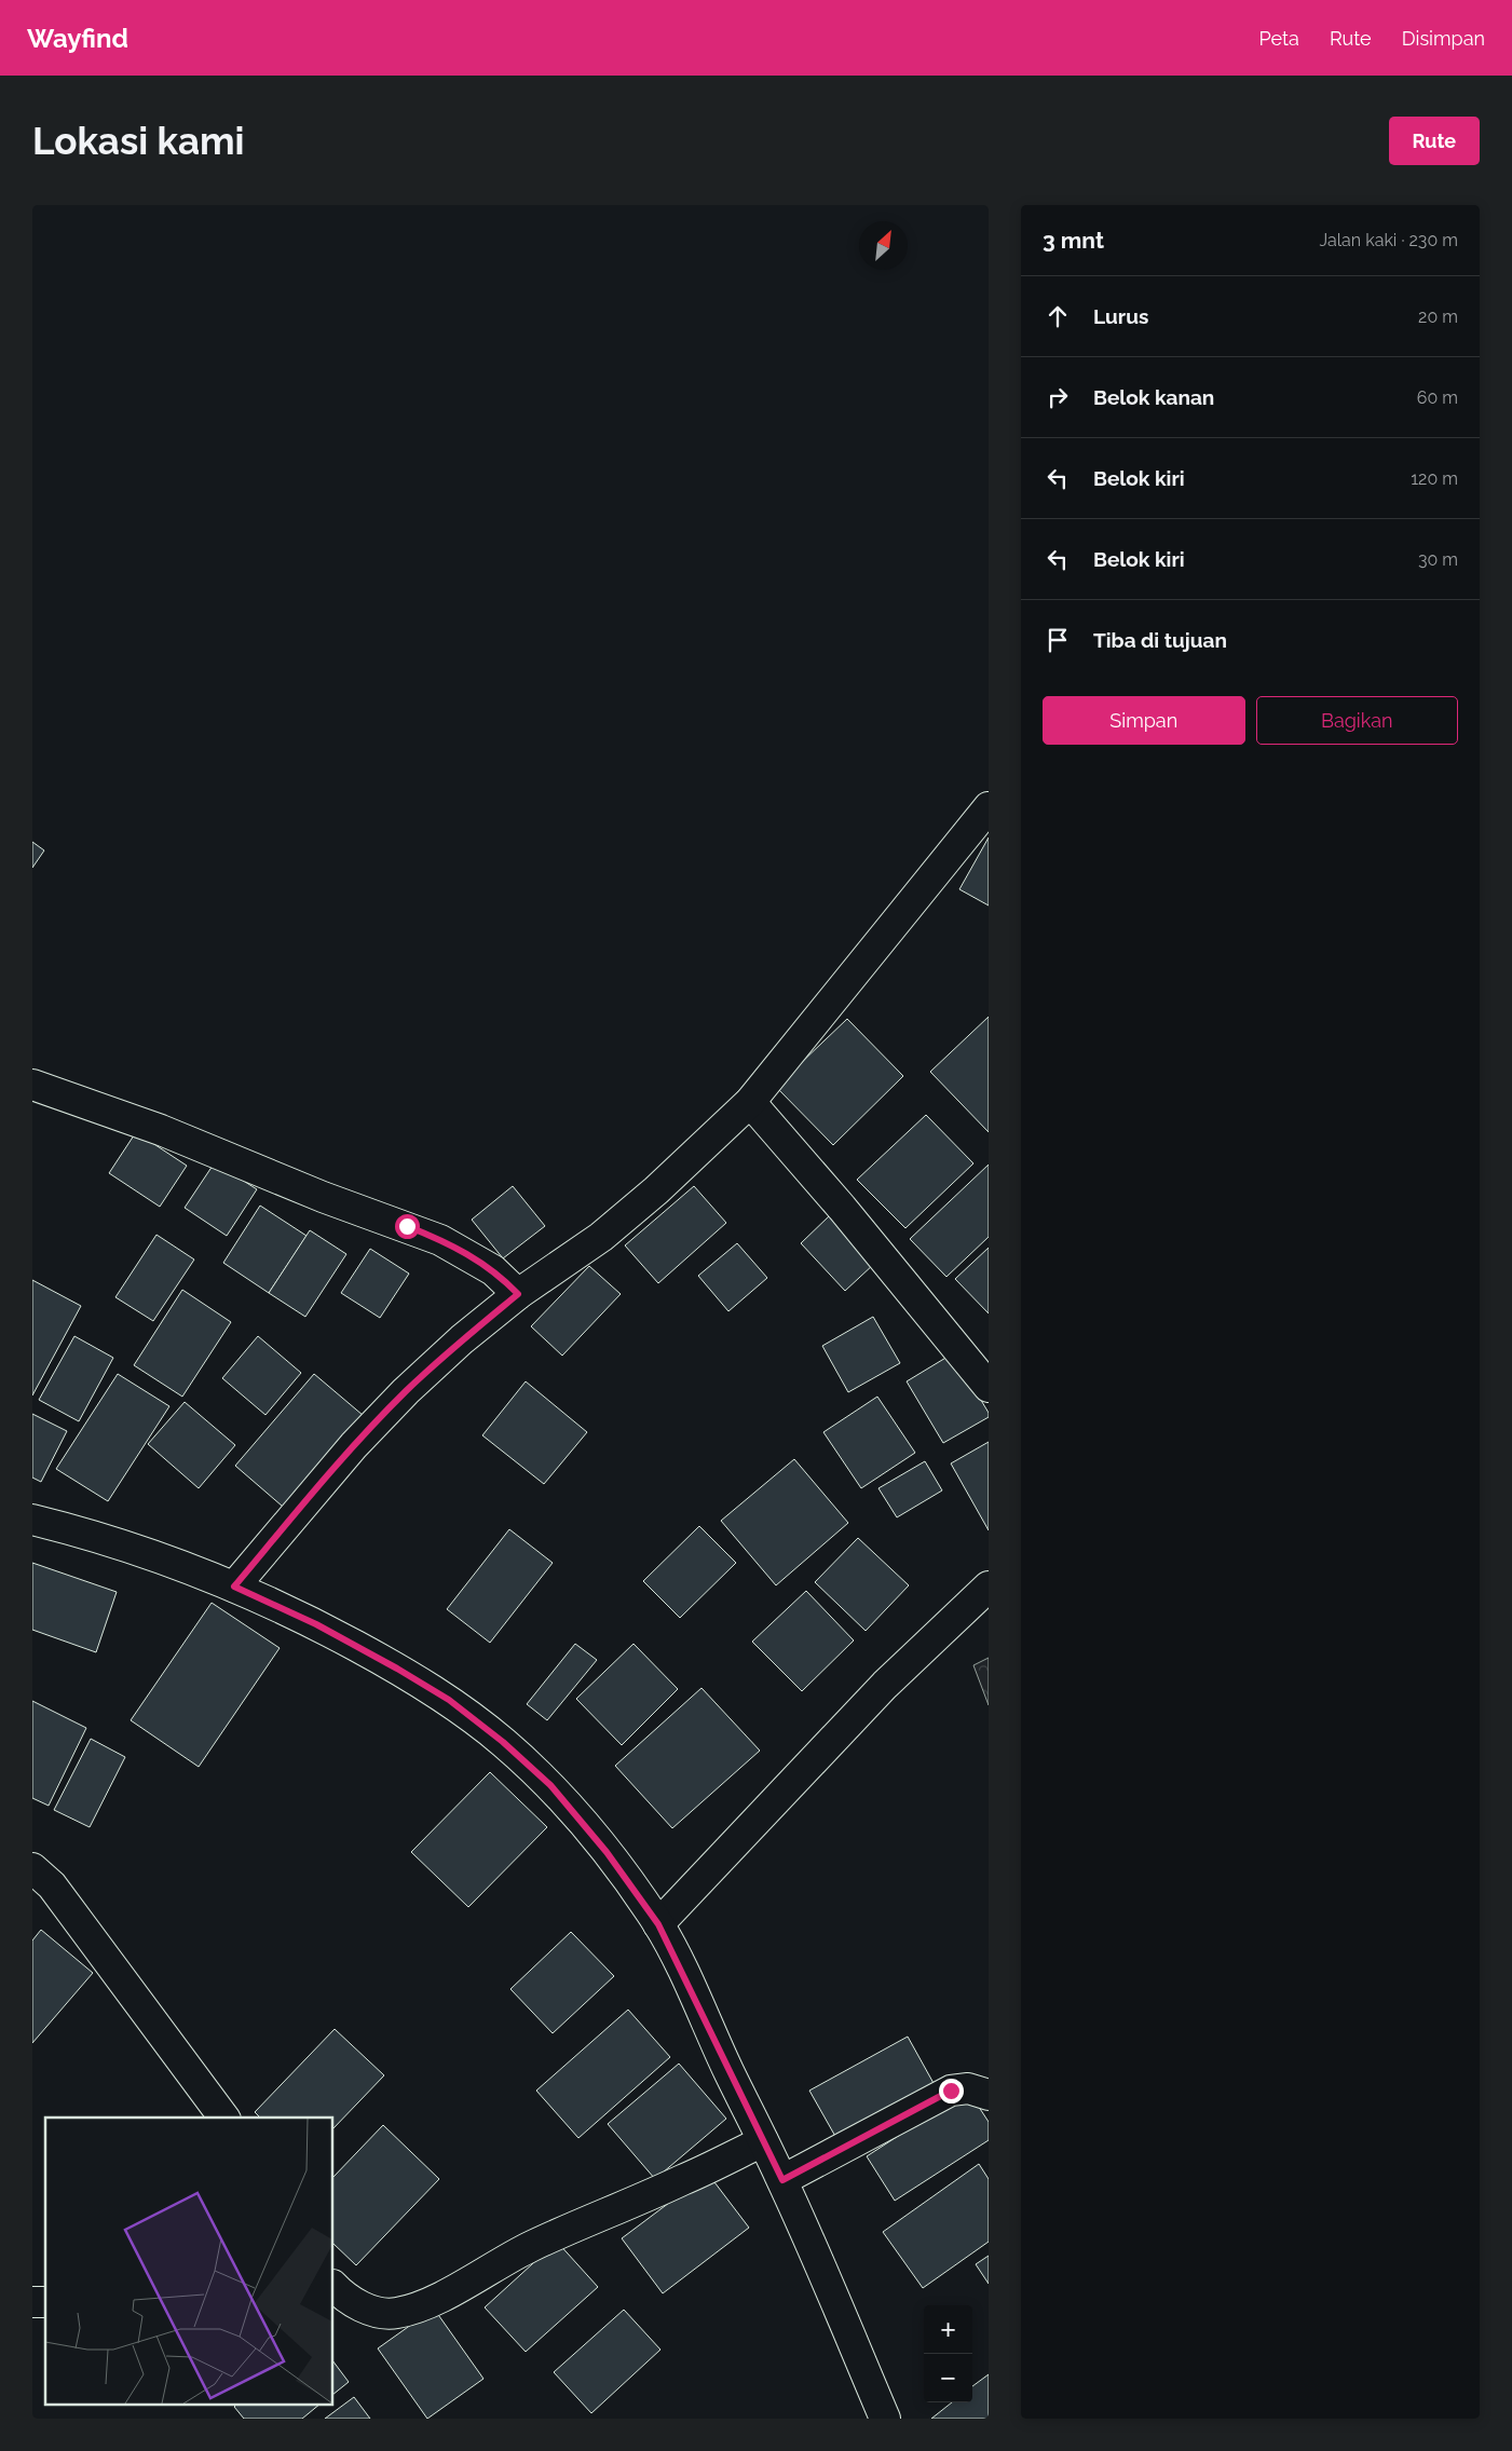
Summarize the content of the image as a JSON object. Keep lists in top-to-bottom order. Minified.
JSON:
{"north":"top right","page":{"header":"Wayfind","nav":["Peta","Rute","Disimpan"],"buttons":["Rute",["Simpan","Bagikan"]],"title":"Lokasi kami","heading":["3 mnt","Jalan kaki · 230 m"],"list":[["Lurus","20 m"],["Belok kanan","60 m"],["Belok kiri","120 m"],["Belok kiri","30 m"],"Tiba di tujuan"],"map_buttons":["+","−"]}}
